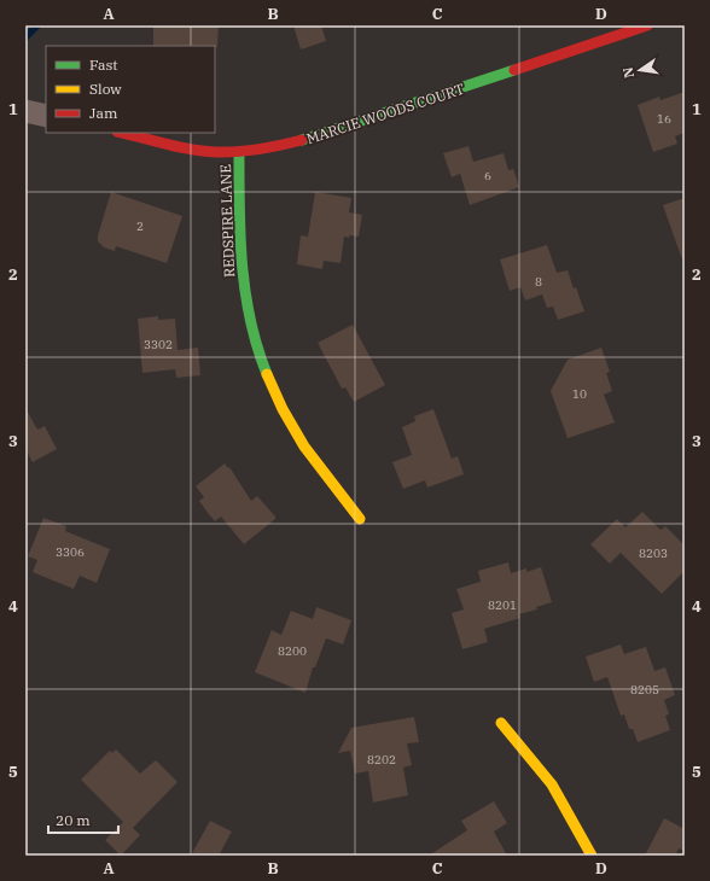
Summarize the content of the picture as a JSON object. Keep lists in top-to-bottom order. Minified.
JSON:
{"streets":{"street":["MARCIE WOODS COURT","REDSPIRE LANE"]},"crossings":[["MARCIE WOODS COURT","REDSPIRE LANE"]],"house_numbers":["16","6","2","8","3302","10","3306","8203","8201","8200","8205","8202"],"legend":["Fast","Slow","Jam"],"scale_bar":"20 m","north":"left","grid":{"columns":["A","B","C","D"],"rows":["1","2","3","4","5"]}}
